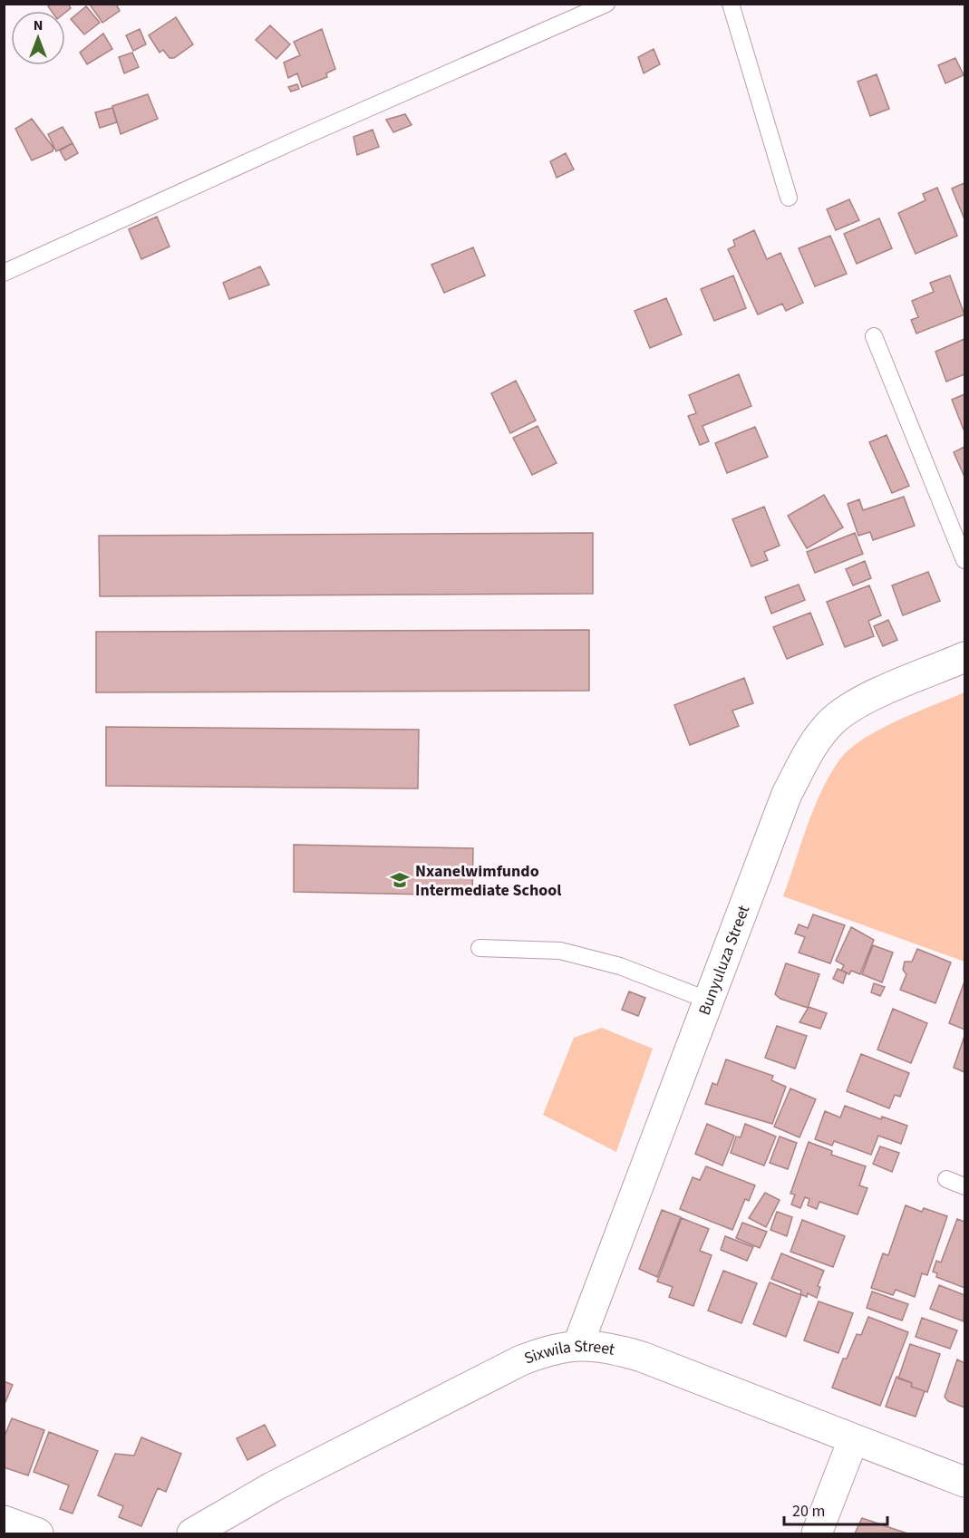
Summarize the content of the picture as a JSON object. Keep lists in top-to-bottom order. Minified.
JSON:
{"streets":{"street":["Bunyuluza Street","Sixwila Street"]},"crossings":[["Bunyuluza Street","Sixwila Street"]],"places":{"school or university":["Nxanelwimfundo Intermediate School"]},"scale_bar":"20 m","north":"top"}
